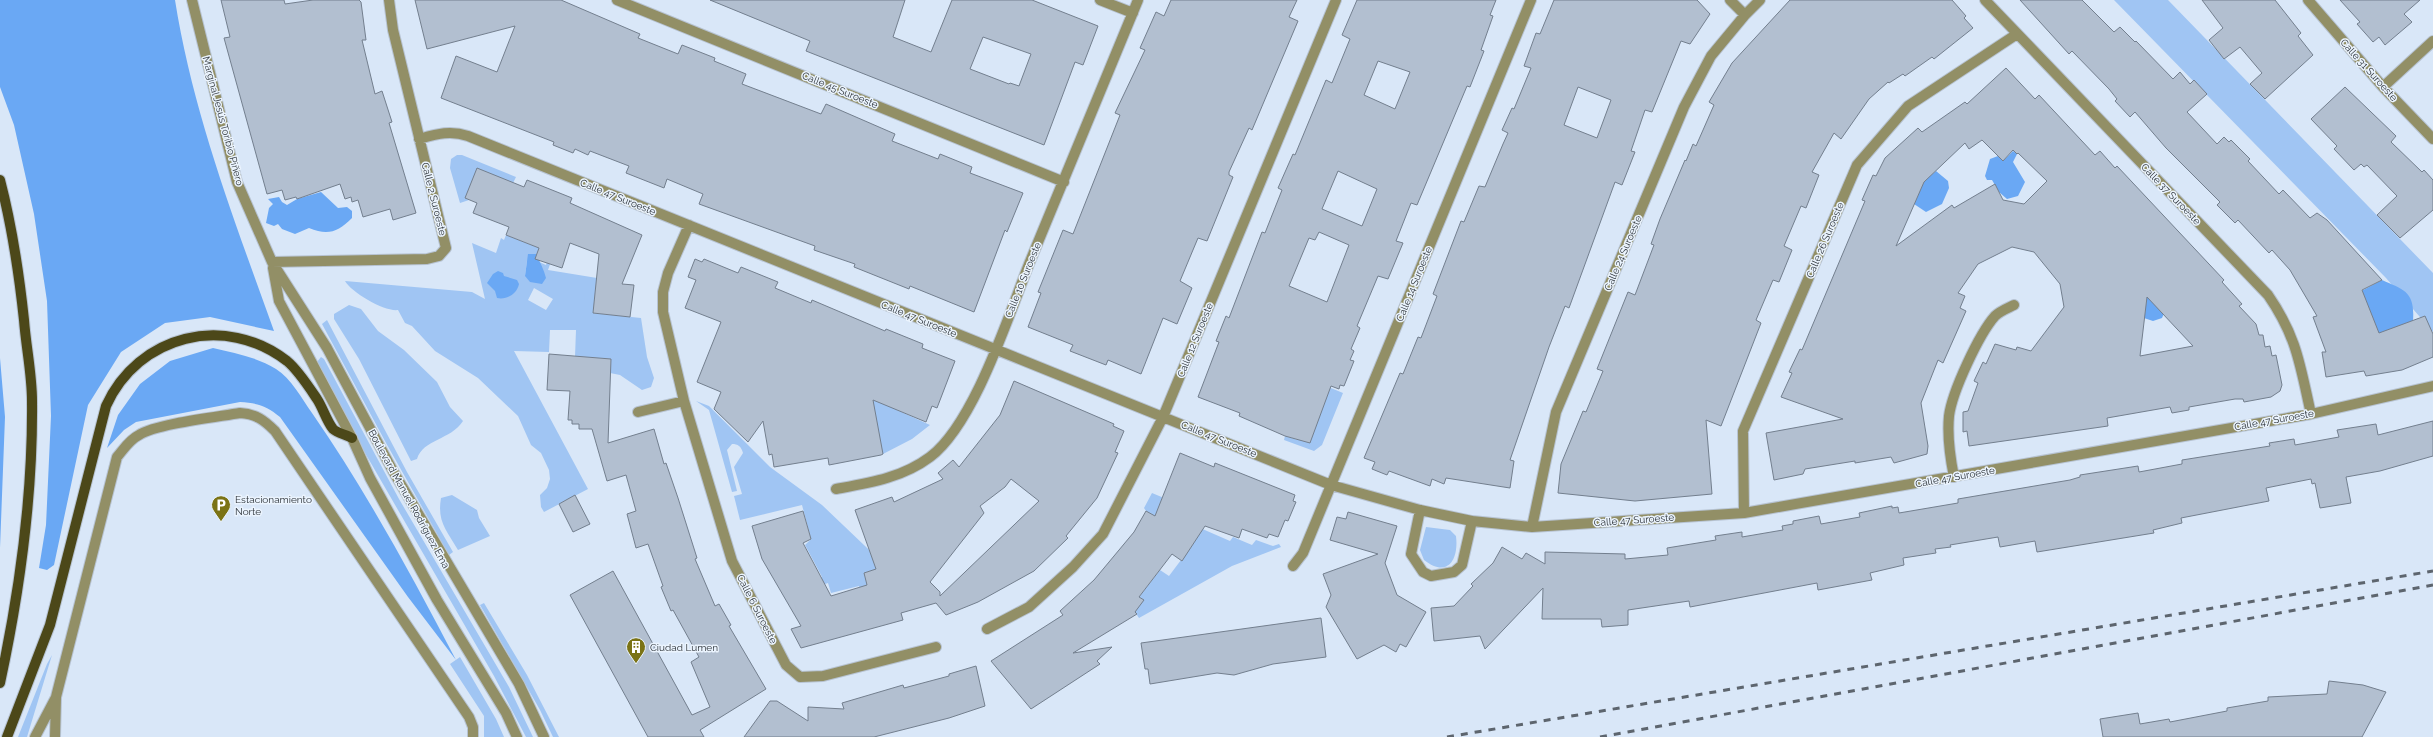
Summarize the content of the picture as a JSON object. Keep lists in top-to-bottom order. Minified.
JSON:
{"streets":{"street":["Calle 31 Suroeste","Calle 45 Suroeste","Marginal Jesús Toribio Piñero","Calle 37 Suroeste","Calle 47 Suroeste","Calle 2 Suroeste","Calle 26 Suroeste","Calle 24 Suroeste","Calle 10 Suroeste","Calle 14 Suroeste","Calle 12 Suroeste","Boulevard Manuel Rodríguez Ema","Calle 6 Suroeste"]},"crossings":[["Calle 45 Suroeste","Calle 10 Suroeste"],["Marginal Jesús Toribio Piñero","Calle 2 Suroeste"],["Marginal Jesús Toribio Piñero","Boulevard Manuel Rodríguez Ema"],["Calle 37 Suroeste","Calle 47 Suroeste"],["Calle 37 Suroeste","Calle 26 Suroeste"],["Calle 47 Suroeste","Calle 2 Suroeste"],["Calle 47 Suroeste","Calle 26 Suroeste"],["Calle 47 Suroeste","Calle 24 Suroeste"],["Calle 47 Suroeste","Calle 10 Suroeste"],["Calle 47 Suroeste","Calle 14 Suroeste"],["Calle 47 Suroeste","Calle 12 Suroeste"],["Calle 47 Suroeste","Calle 6 Suroeste"],["Calle 2 Suroeste","Boulevard Manuel Rodríguez Ema"]],"places":{"parking":["Estacionamiento Norte"],"building":["Ciudad Lumen"]}}
